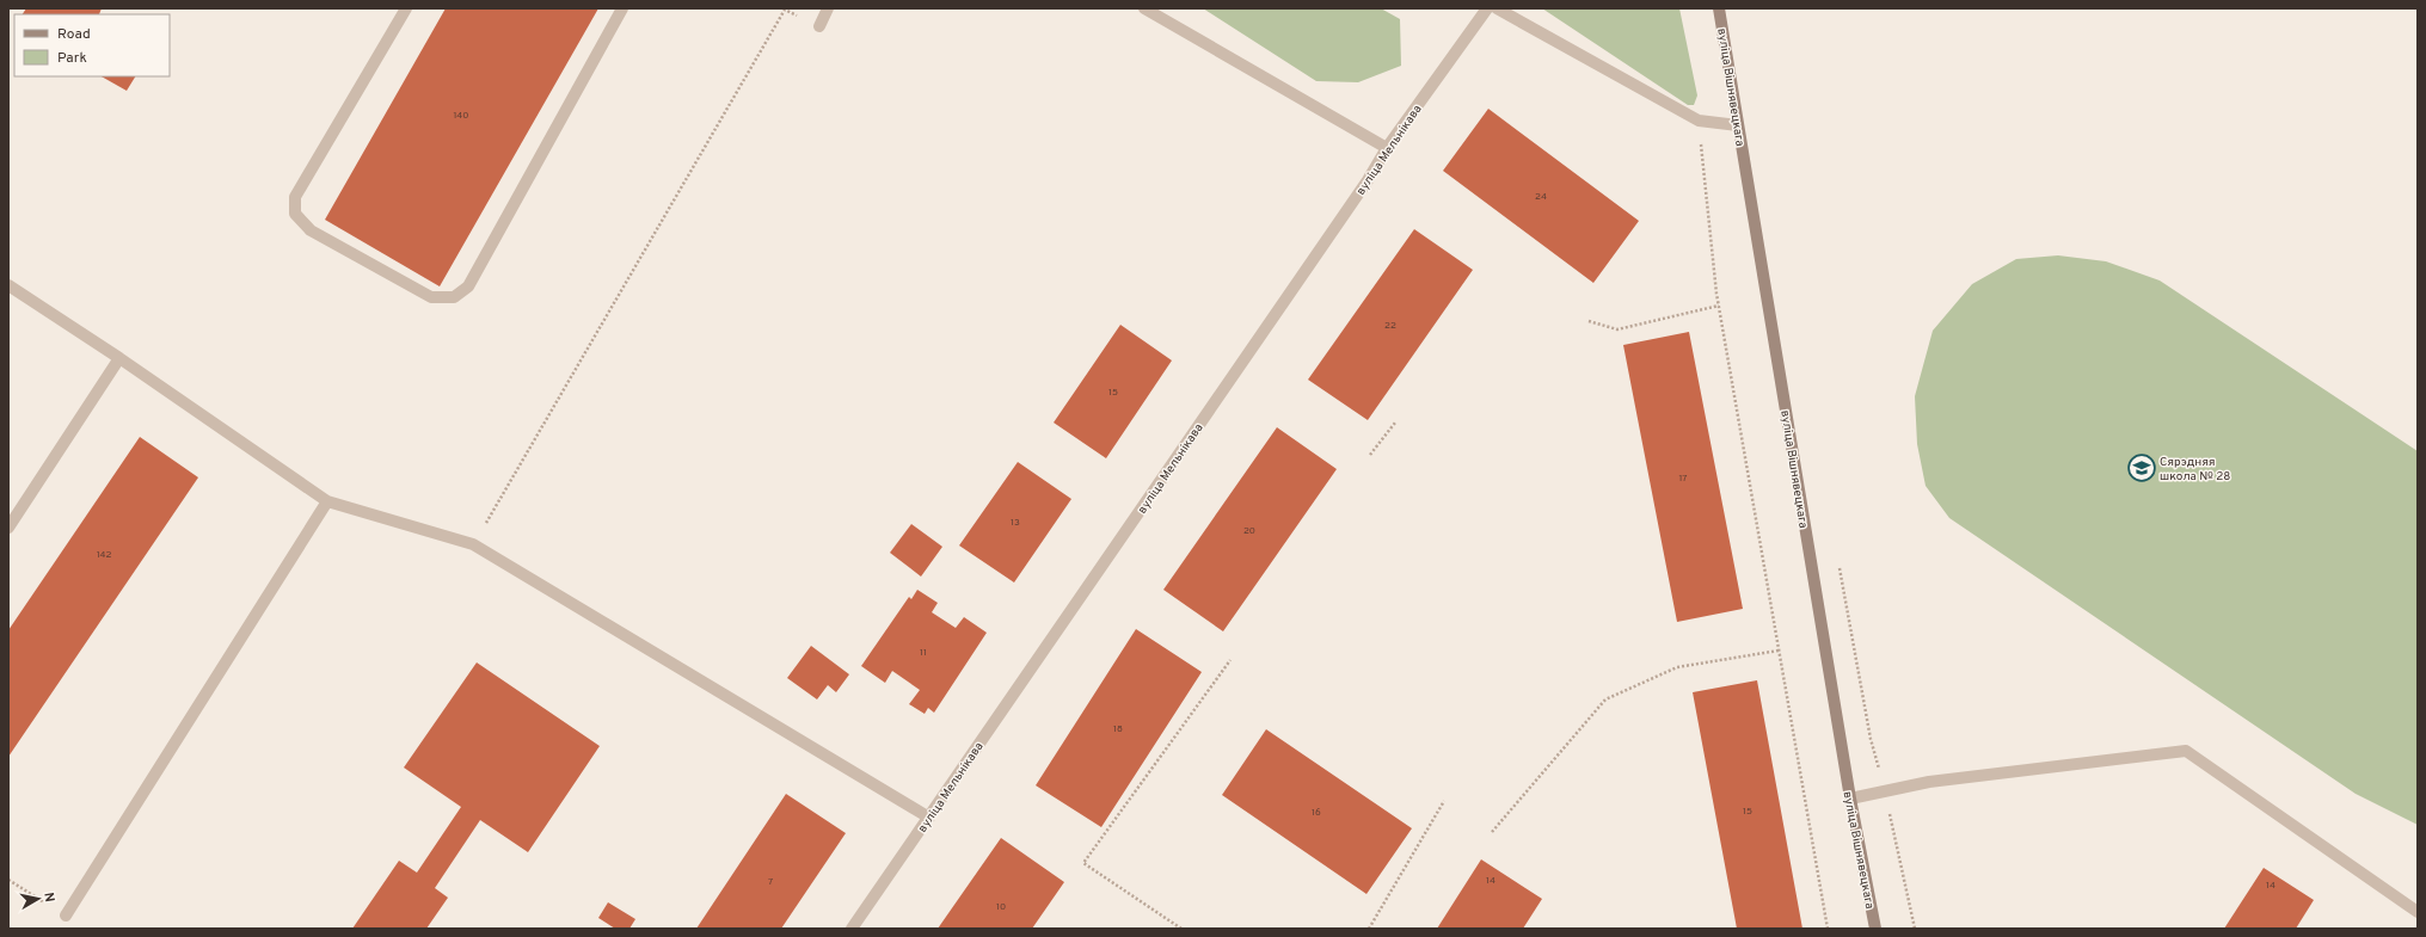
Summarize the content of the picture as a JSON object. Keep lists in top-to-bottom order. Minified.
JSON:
{"streets":{"main road":["вуліца Вішнявецкага"],"street":["вуліца Мельнікава"]},"places":{"school or university":["Сярэдняя школа № 28"]},"house_numbers":["140","24","22","15","17","13","20","142","11","18","15","16","14","7","14","10"],"legend":["Road","Park"],"north":"right"}
